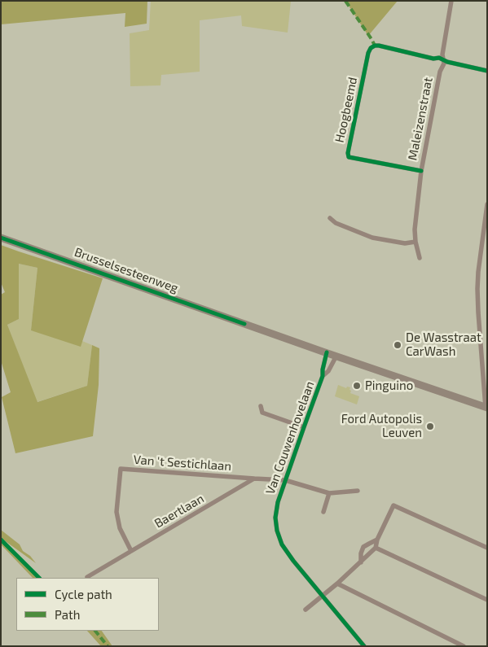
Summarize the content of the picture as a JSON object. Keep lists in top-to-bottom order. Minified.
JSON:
{"streets":{"main road":["Brusselsesteenweg"],"street":["Hoogbeemd","Maleizenstraat","Van Couwenhovelaan","Van 't Sestichlaan","Baertlaan"]},"crossings":[["Hoogbeemd","Maleizenstraat"],["Brusselsesteenweg","Van Couwenhovelaan"],["Van 't Sestichlaan","Baertlaan"]],"places":["De Wasstraat CarWash","Pinguino","Ford Autopolis Leuven"],"legend":["Cycle path","Path"]}
